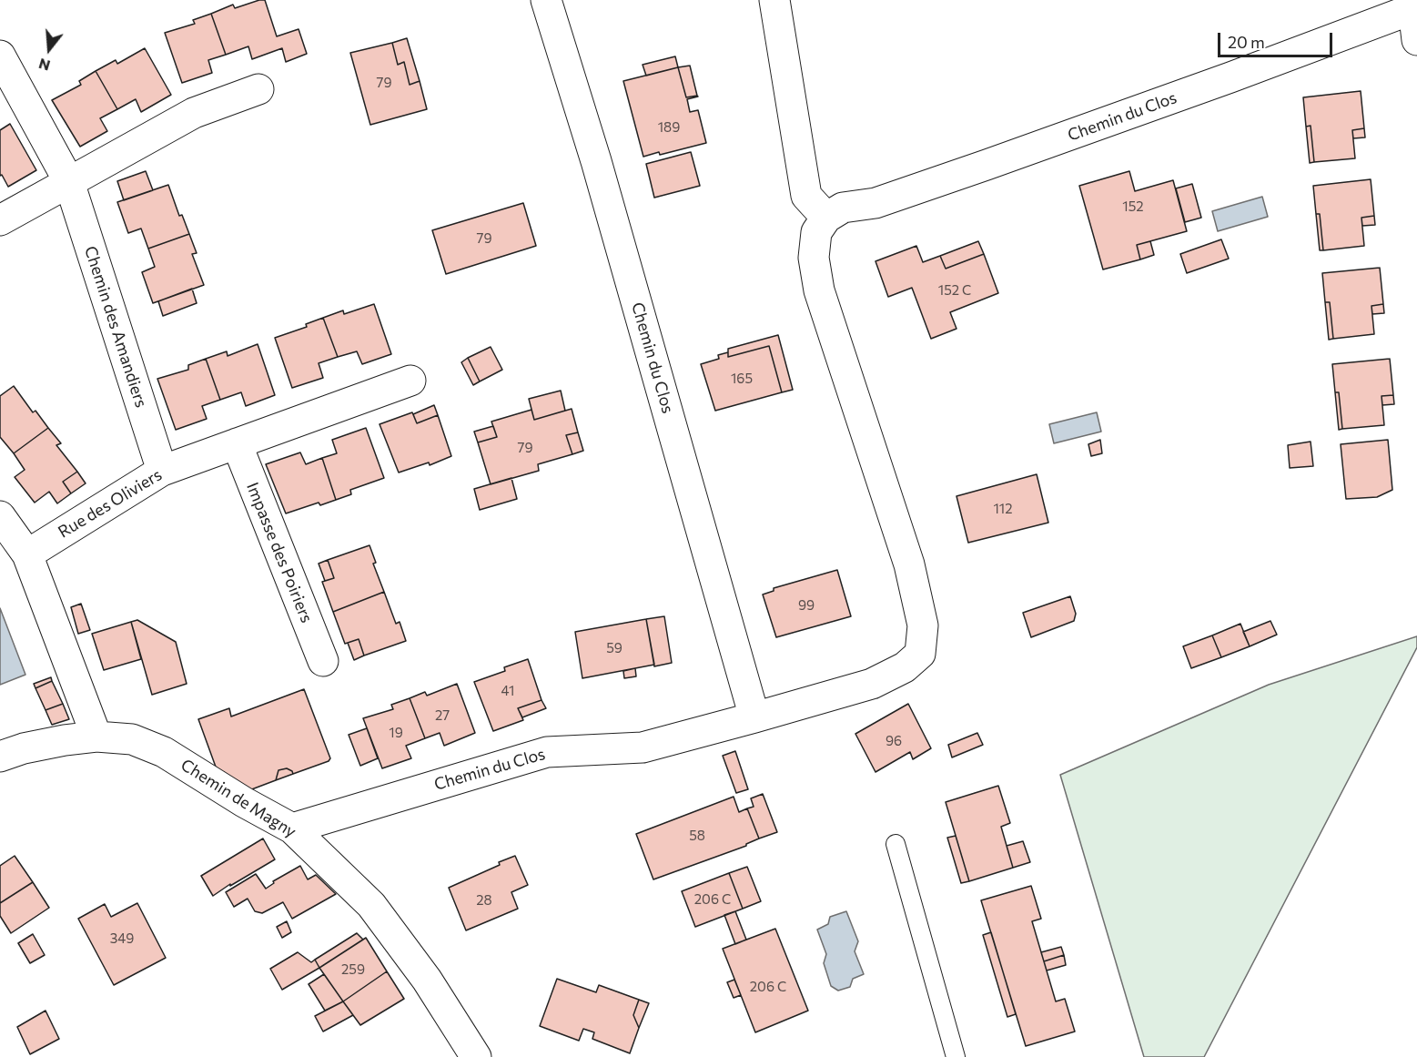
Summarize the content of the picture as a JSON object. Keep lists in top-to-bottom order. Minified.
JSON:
{"streets":{"street":["Chemin du Clos","Chemin des Amandiers","Rue des Oliviers","Impasse des Poiriers","Chemin de Magny"]},"crossings":[["Chemin du Clos","Chemin de Magny"],["Chemin des Amandiers","Rue des Oliviers"],["Rue des Oliviers","Impasse des Poiriers"]],"house_numbers":["79","189","152","79","152 C","165","79","112","99","59","41","27","19","96","58","206 C","28","349","259","206 C"],"scale_bar":"20 m","north":"bottom"}
